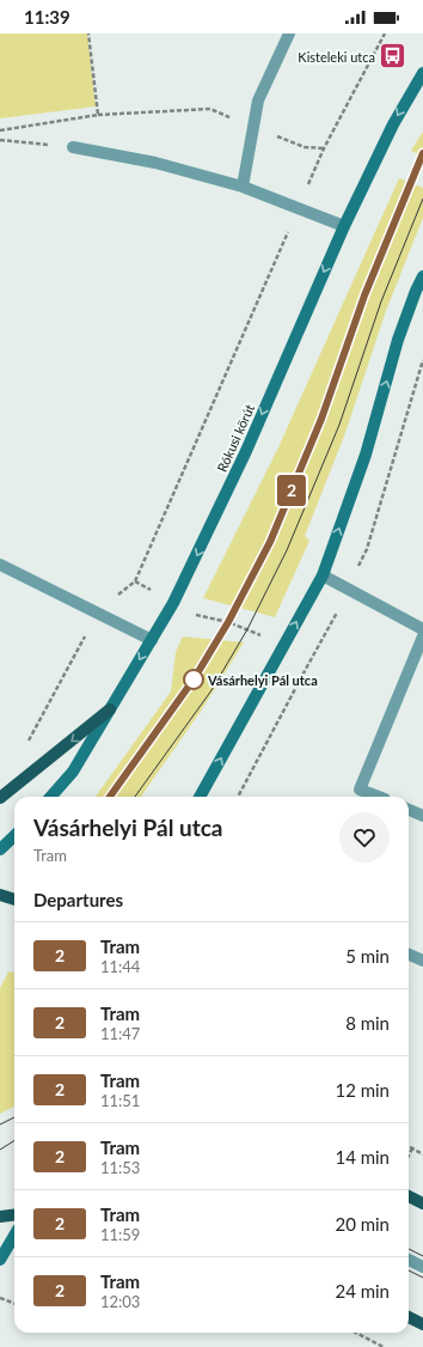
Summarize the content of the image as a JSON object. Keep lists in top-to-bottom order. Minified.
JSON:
{"streets":{"main road":["Rókusi körút"]},"one_way":["Rókusi körút"],"places":{"bus stop":["Kisteleki utca"],"other":["Vásárhelyi Pál utca"]},"lines":["tram line 2"],"page":{"status":"11:39","on_map":"2","heading":[["Vásárhelyi Pál utca","Tram"],"Departures"],"list":[{"mark":"2","name":"Tram","note":"11:44","value":"5 min"},{"mark":"2","name":"Tram","note":"11:47","value":"8 min"},{"mark":"2","name":"Tram","note":"11:51","value":"12 min"},{"mark":"2","name":"Tram","note":"11:53","value":"14 min"},{"mark":"2","name":"Tram","note":"11:59","value":"20 min"},{"mark":"2","name":"Tram","note":"12:03","value":"24 min"}]}}
